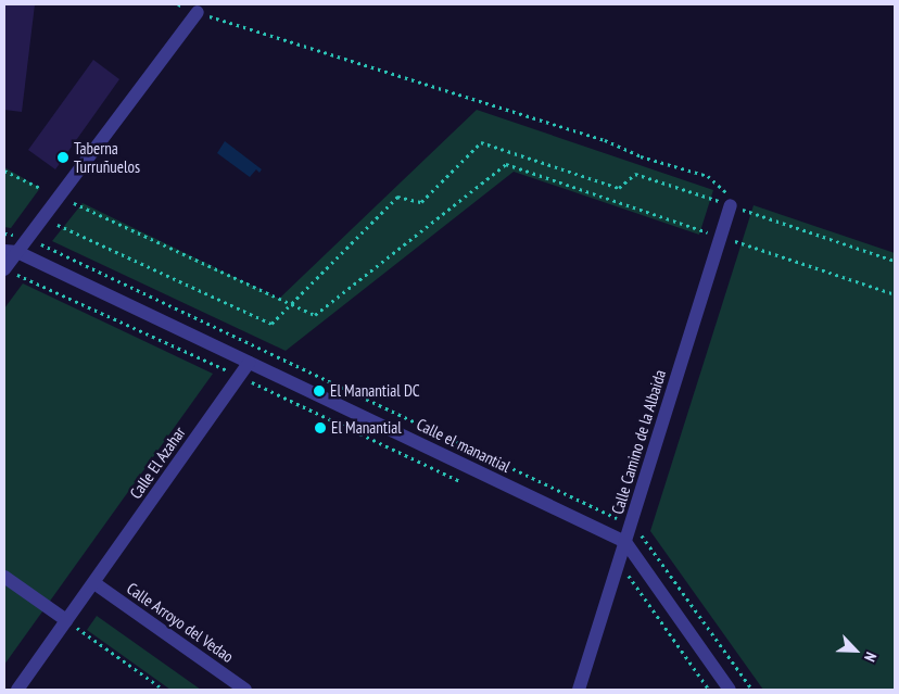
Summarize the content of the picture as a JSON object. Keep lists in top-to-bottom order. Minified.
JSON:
{"streets":{"street":["Calle Camino de la Albaida","Calle el manantial","Calle El Azahar","Calle Arroyo del Vedao"]},"crossings":[["Calle Camino de la Albaida","Calle el manantial"],["Calle el manantial","Calle El Azahar"],["Calle El Azahar","Calle Arroyo del Vedao"]],"places":["Taberna Turruñuelos","El Manantial DC","El Manantial"],"north":"bottom right"}
